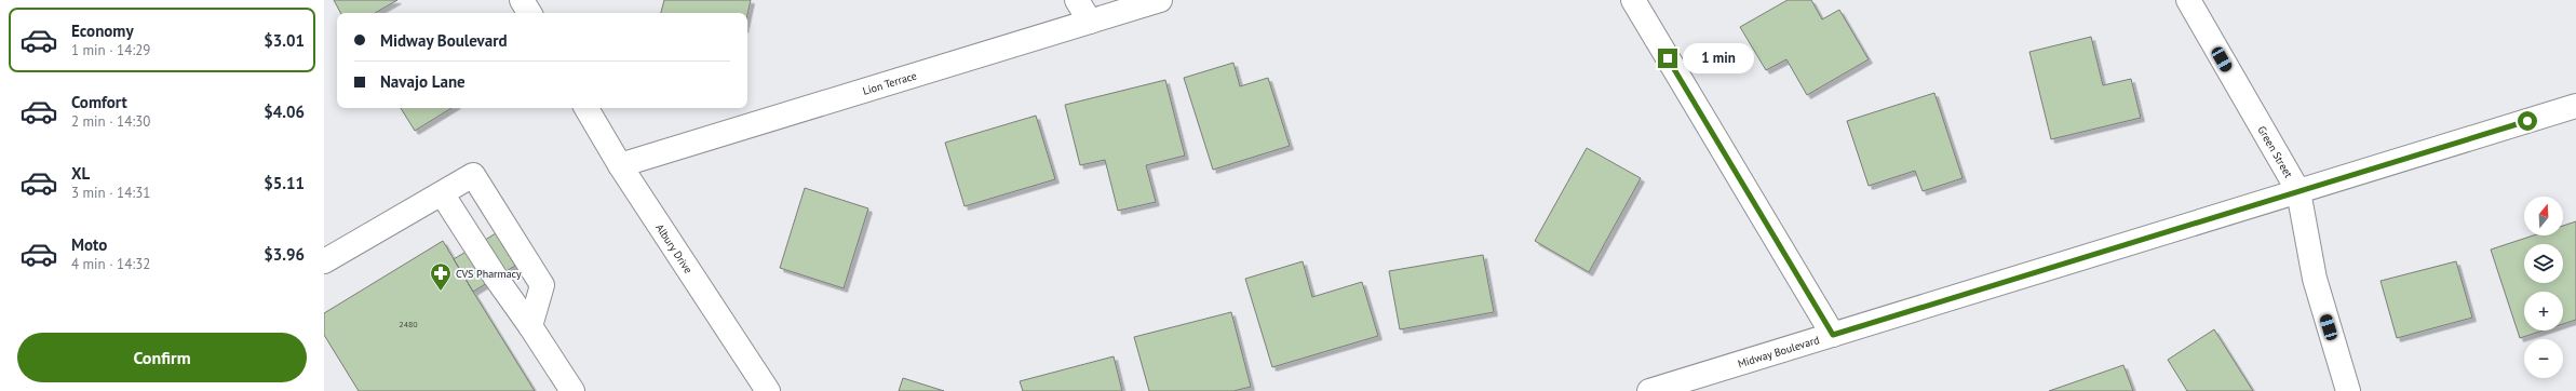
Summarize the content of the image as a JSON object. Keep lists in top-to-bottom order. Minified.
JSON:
{"streets":{"street":["Lion Terrace","Green Street","Albury Drive","Midway Boulevard"]},"crossings":[["Lion Terrace","Albury Drive"],["Green Street","Midway Boulevard"]],"places":{"pharmacy":["CVS Pharmacy"]},"house_numbers":["2480"],"north":"top","page":{"list":[{"name":"Economy","note":"1 min · 14:29","value":"$3.01"},{"name":"Comfort","note":"2 min · 14:30","value":"$4.06"},{"name":"XL","note":"3 min · 14:31","value":"$5.11"},{"name":"Moto","note":"4 min · 14:32","value":"$3.96"}],"banner":["Midway Boulevard","Navajo Lane"],"bubble":"1 min","map_buttons":["+","−"],"buttons":"Confirm"}}
